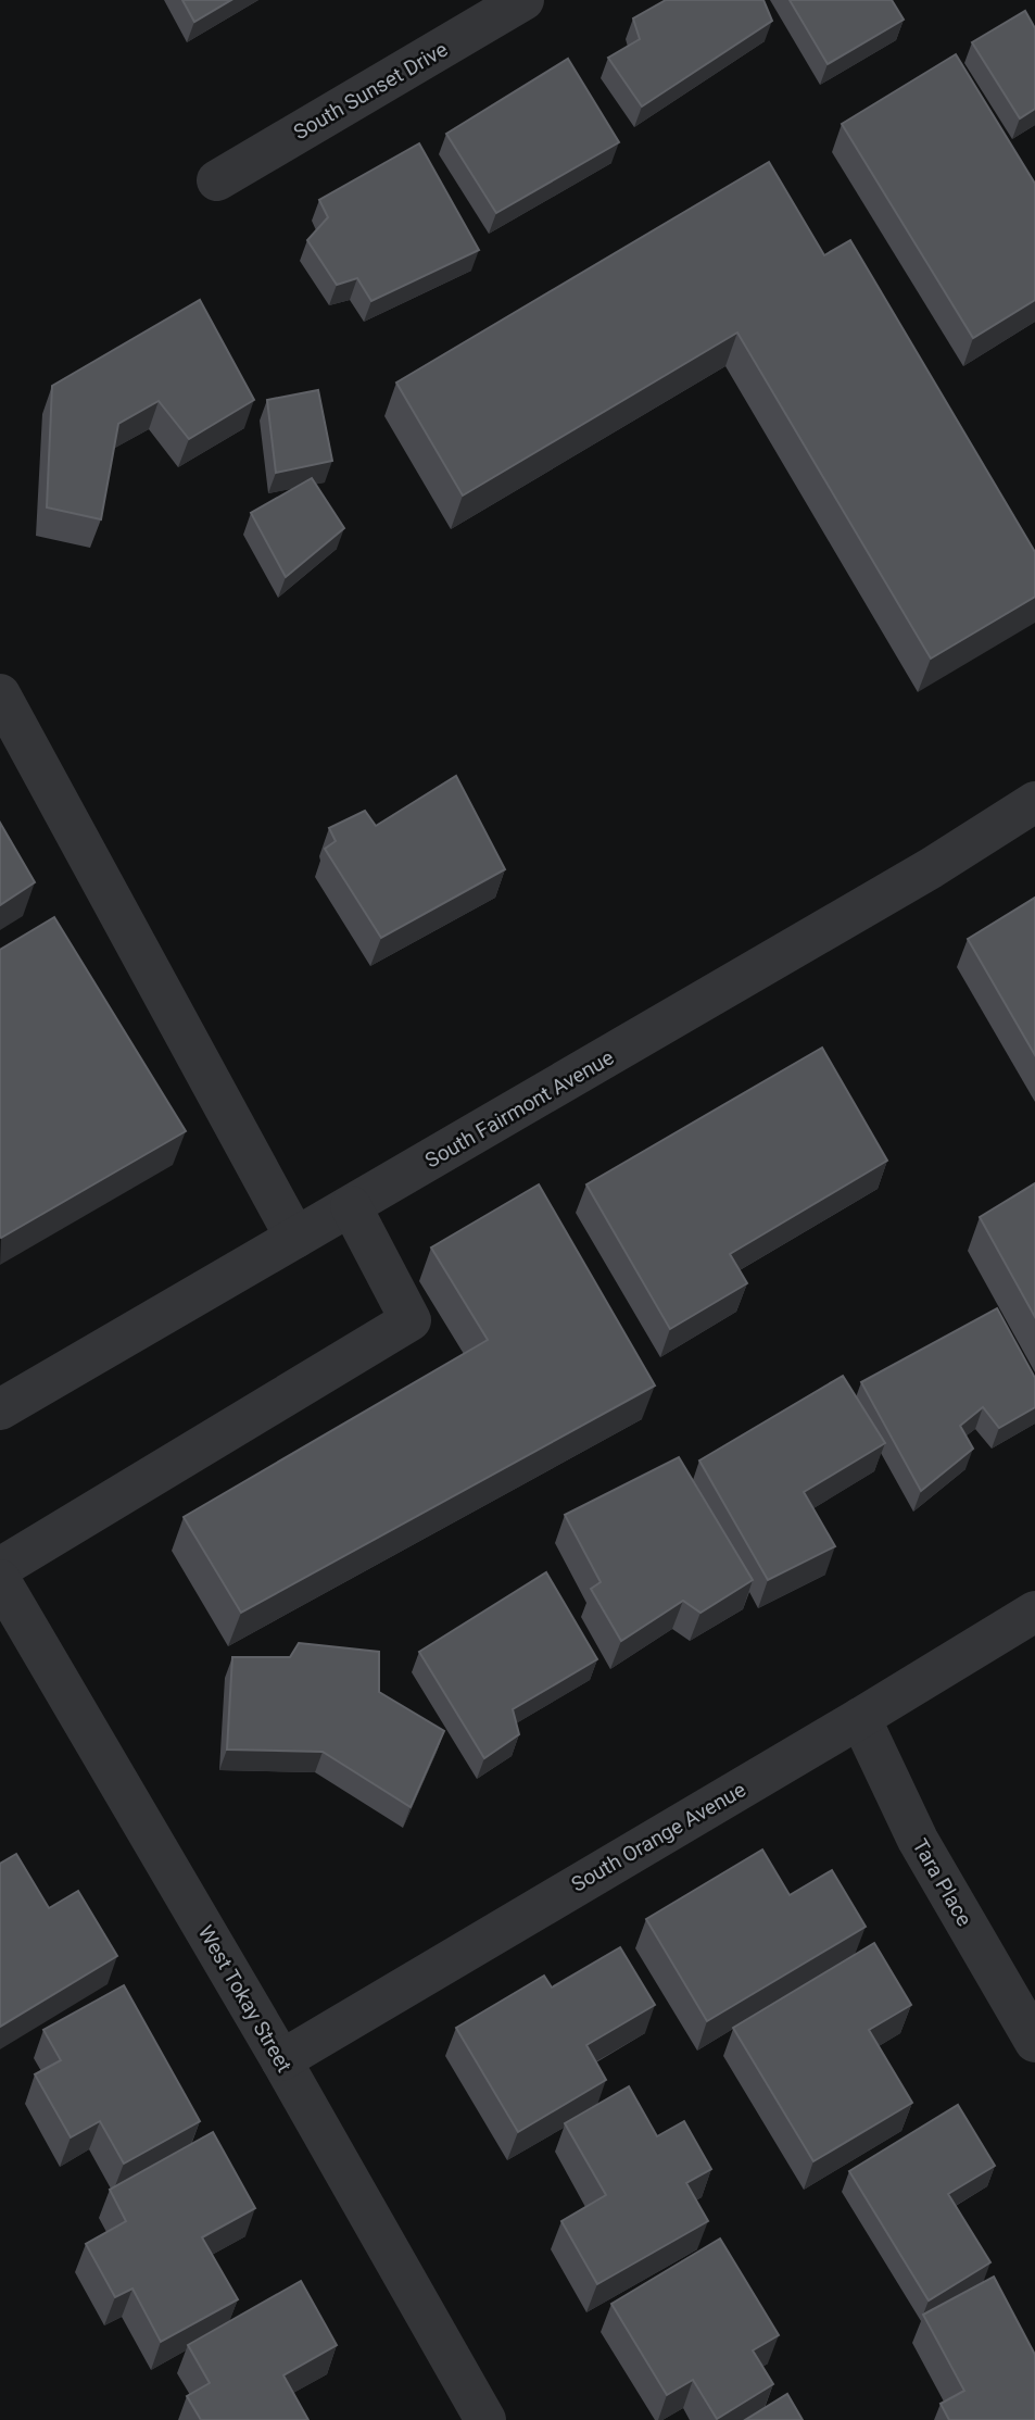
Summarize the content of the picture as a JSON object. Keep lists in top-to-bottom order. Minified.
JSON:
{"streets":{"street":["South Sunset Drive","South Fairmont Avenue","South Orange Avenue","Tara Place","West Tokay Street"]},"crossings":[["South Orange Avenue","Tara Place"],["South Orange Avenue","West Tokay Street"]]}
